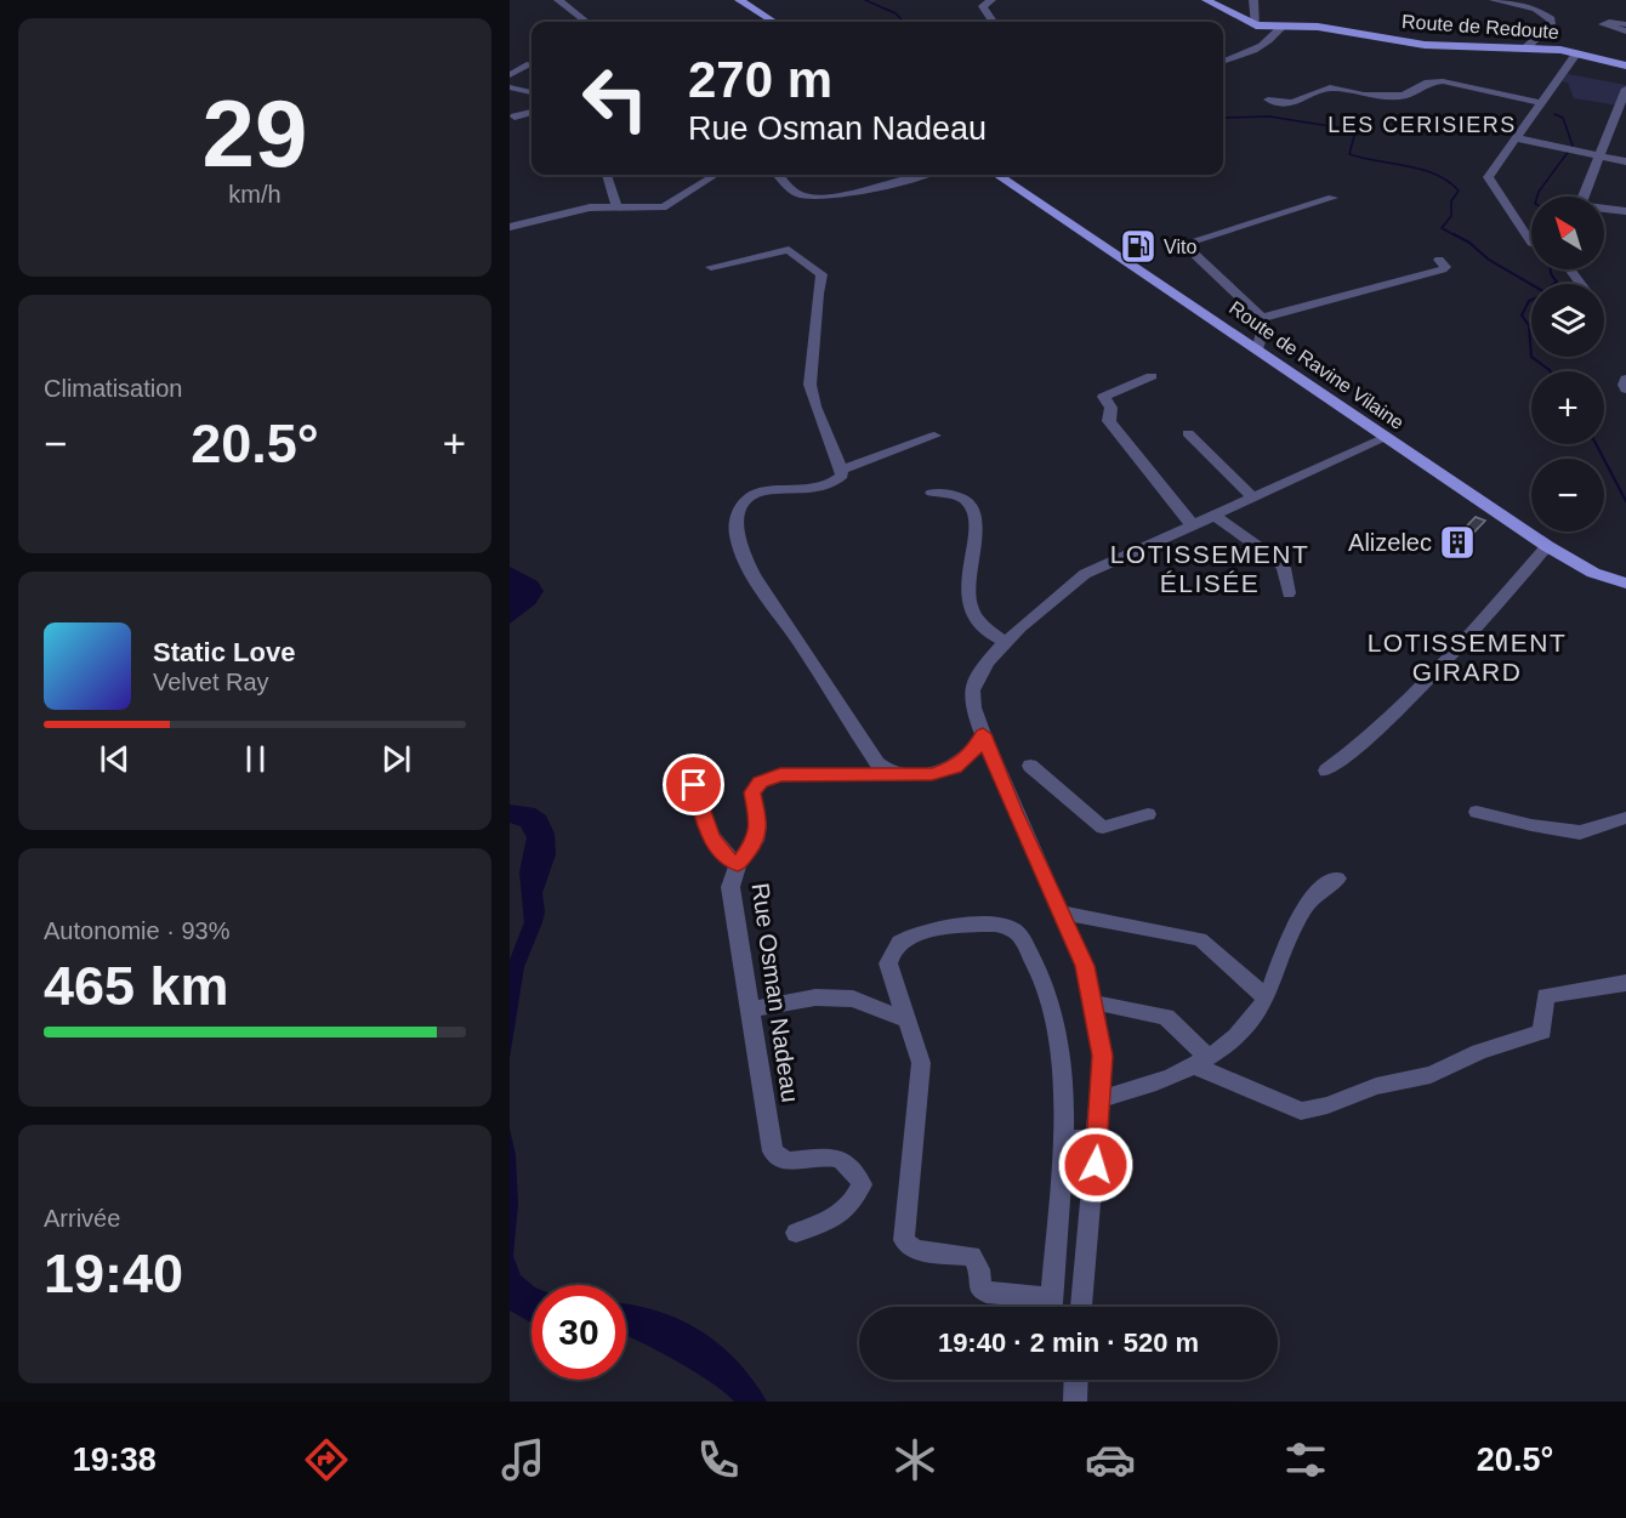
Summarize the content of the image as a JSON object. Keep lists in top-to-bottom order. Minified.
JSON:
{"streets":{"main road":["Route de Redoute","Route de Ravine Vilaine"],"street":["Rue Osman Nadeau"]},"districts":["LES CERISIERS","LOTISSEMENT ÉLISÉE","LOTISSEMENT GIRARD"],"places":{"fuel station":["Vito"],"building":["Alizelec"]},"north":"top left","page":{"tile":[["29","km/h"],"Climatisation",["Autonomie · 93%","465 km"],["Arrivée","19:40"]],"turn":["270 m","Rue Osman Nadeau"],"map_buttons":["+","−"],"heat":["−","20.5°","+"],"song":["Static Love","Velvet Ray"],"limit":"30","trip":"19:40 · 2 min · 520 m","tabs":["19:38","20.5°"]}}
